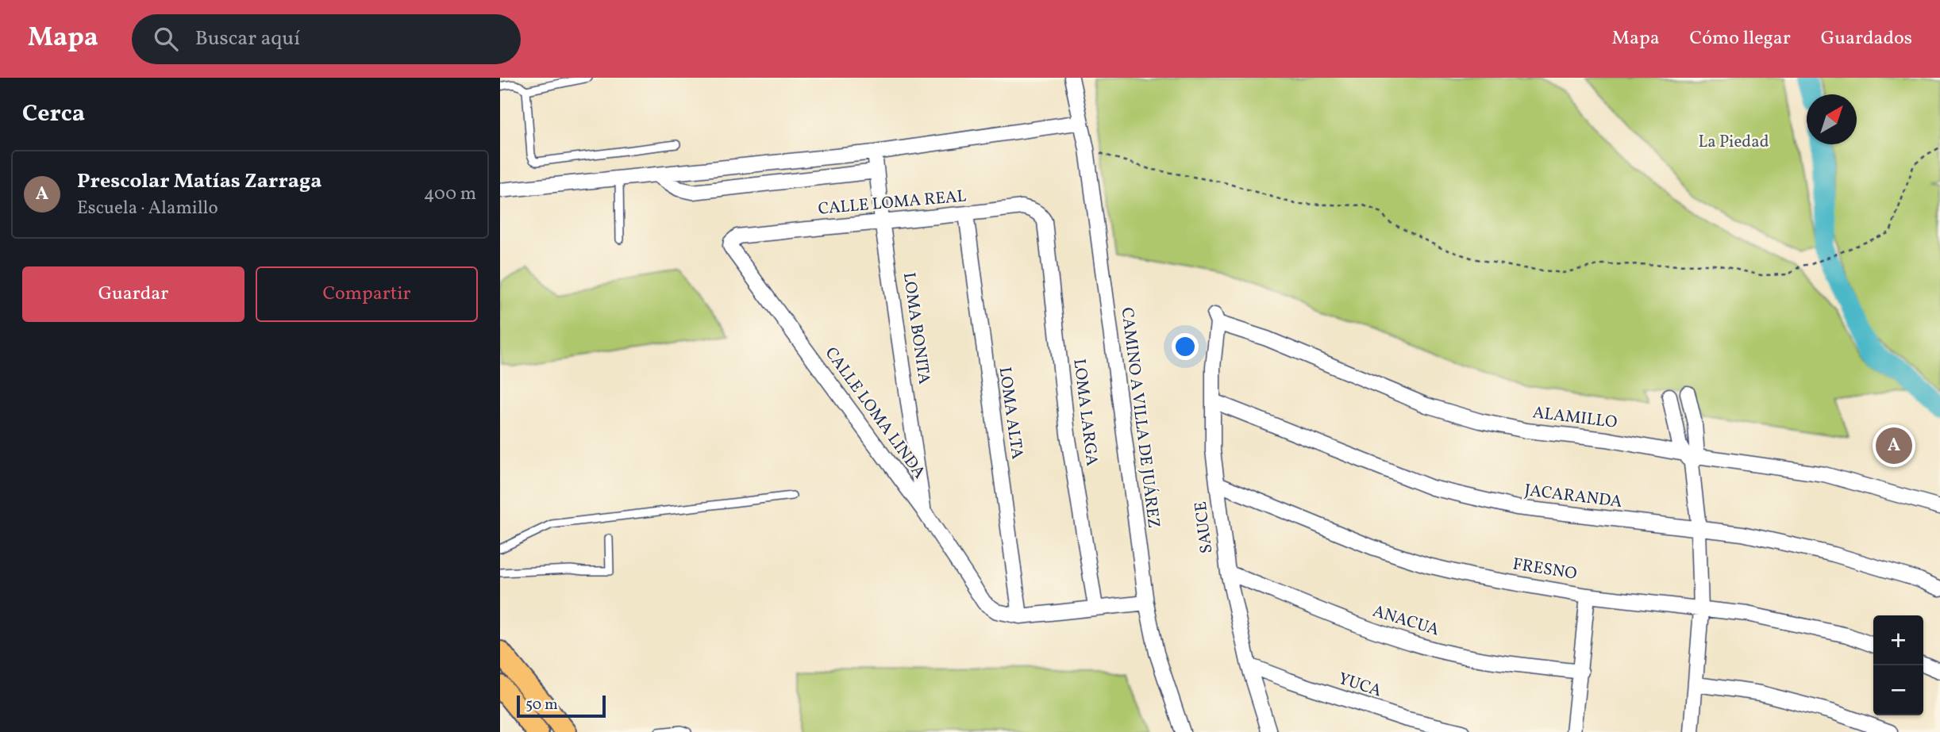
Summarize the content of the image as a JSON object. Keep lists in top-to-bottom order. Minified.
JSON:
{"streets":{"street":["CALLE LOMA REAL","LOMA BONITA","LOMA LARGA","CALLE LOMA LINDA","LOMA ALTA","CAMINO A VILLA DE JUÁREZ","ALAMILLO","JACARANDA","SAUCE","FRESNO","ANACUA","YUCA"]},"crossings":[["CALLE LOMA REAL","LOMA BONITA"],["CALLE LOMA REAL","LOMA LARGA"],["CALLE LOMA REAL","CALLE LOMA LINDA"],["CALLE LOMA REAL","LOMA ALTA"],["LOMA BONITA","CALLE LOMA LINDA"],["CALLE LOMA LINDA","LOMA ALTA"],["ALAMILLO","SAUCE"],["JACARANDA","SAUCE"],["SAUCE","FRESNO"],["SAUCE","ANACUA"],["SAUCE","YUCA"]],"parks":["La Piedad"],"scale_bar":"50 m","north":"top right","page":{"header":"Mapa","search":"Buscar aquí","nav":["Mapa","Cómo llegar","Guardados"],"heading":"Cerca","list":[{"mark":"A","name":"Prescolar Matías Zarraga","note":"Escuela · Alamillo","value":"400 m"}],"buttons":["Guardar","Compartir"],"pins":"A","map_buttons":["+","−"],"scale":"50 m"}}
